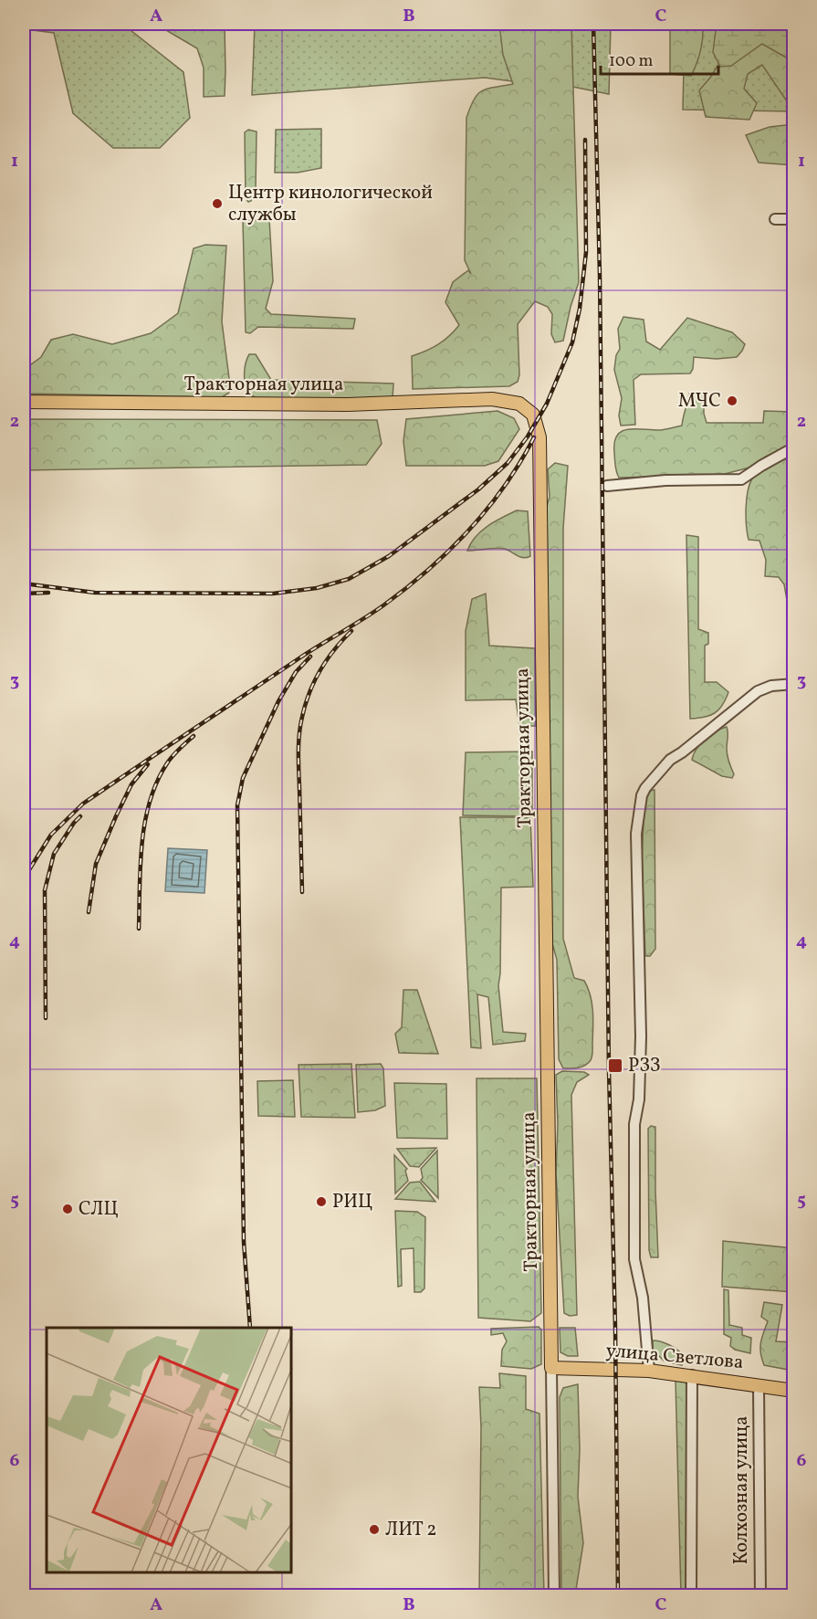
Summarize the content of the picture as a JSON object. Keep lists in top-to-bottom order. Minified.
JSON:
{"streets":{"main road":["Тракторная улица","улица Светлова"],"street":["Колхозная улица"]},"crossings":[["Тракторная улица","улица Светлова"],["улица Светлова","Колхозная улица"]],"places":{"other":["Центр кинологической службы","МЧС","РИЦ","СЛЦ","ЛИТ 2"],"transit":["РЗЗ"]},"scale_bar":"100 m","grid":{"columns":["A","B","C"],"rows":["1","2","3","4","5","6"]}}
